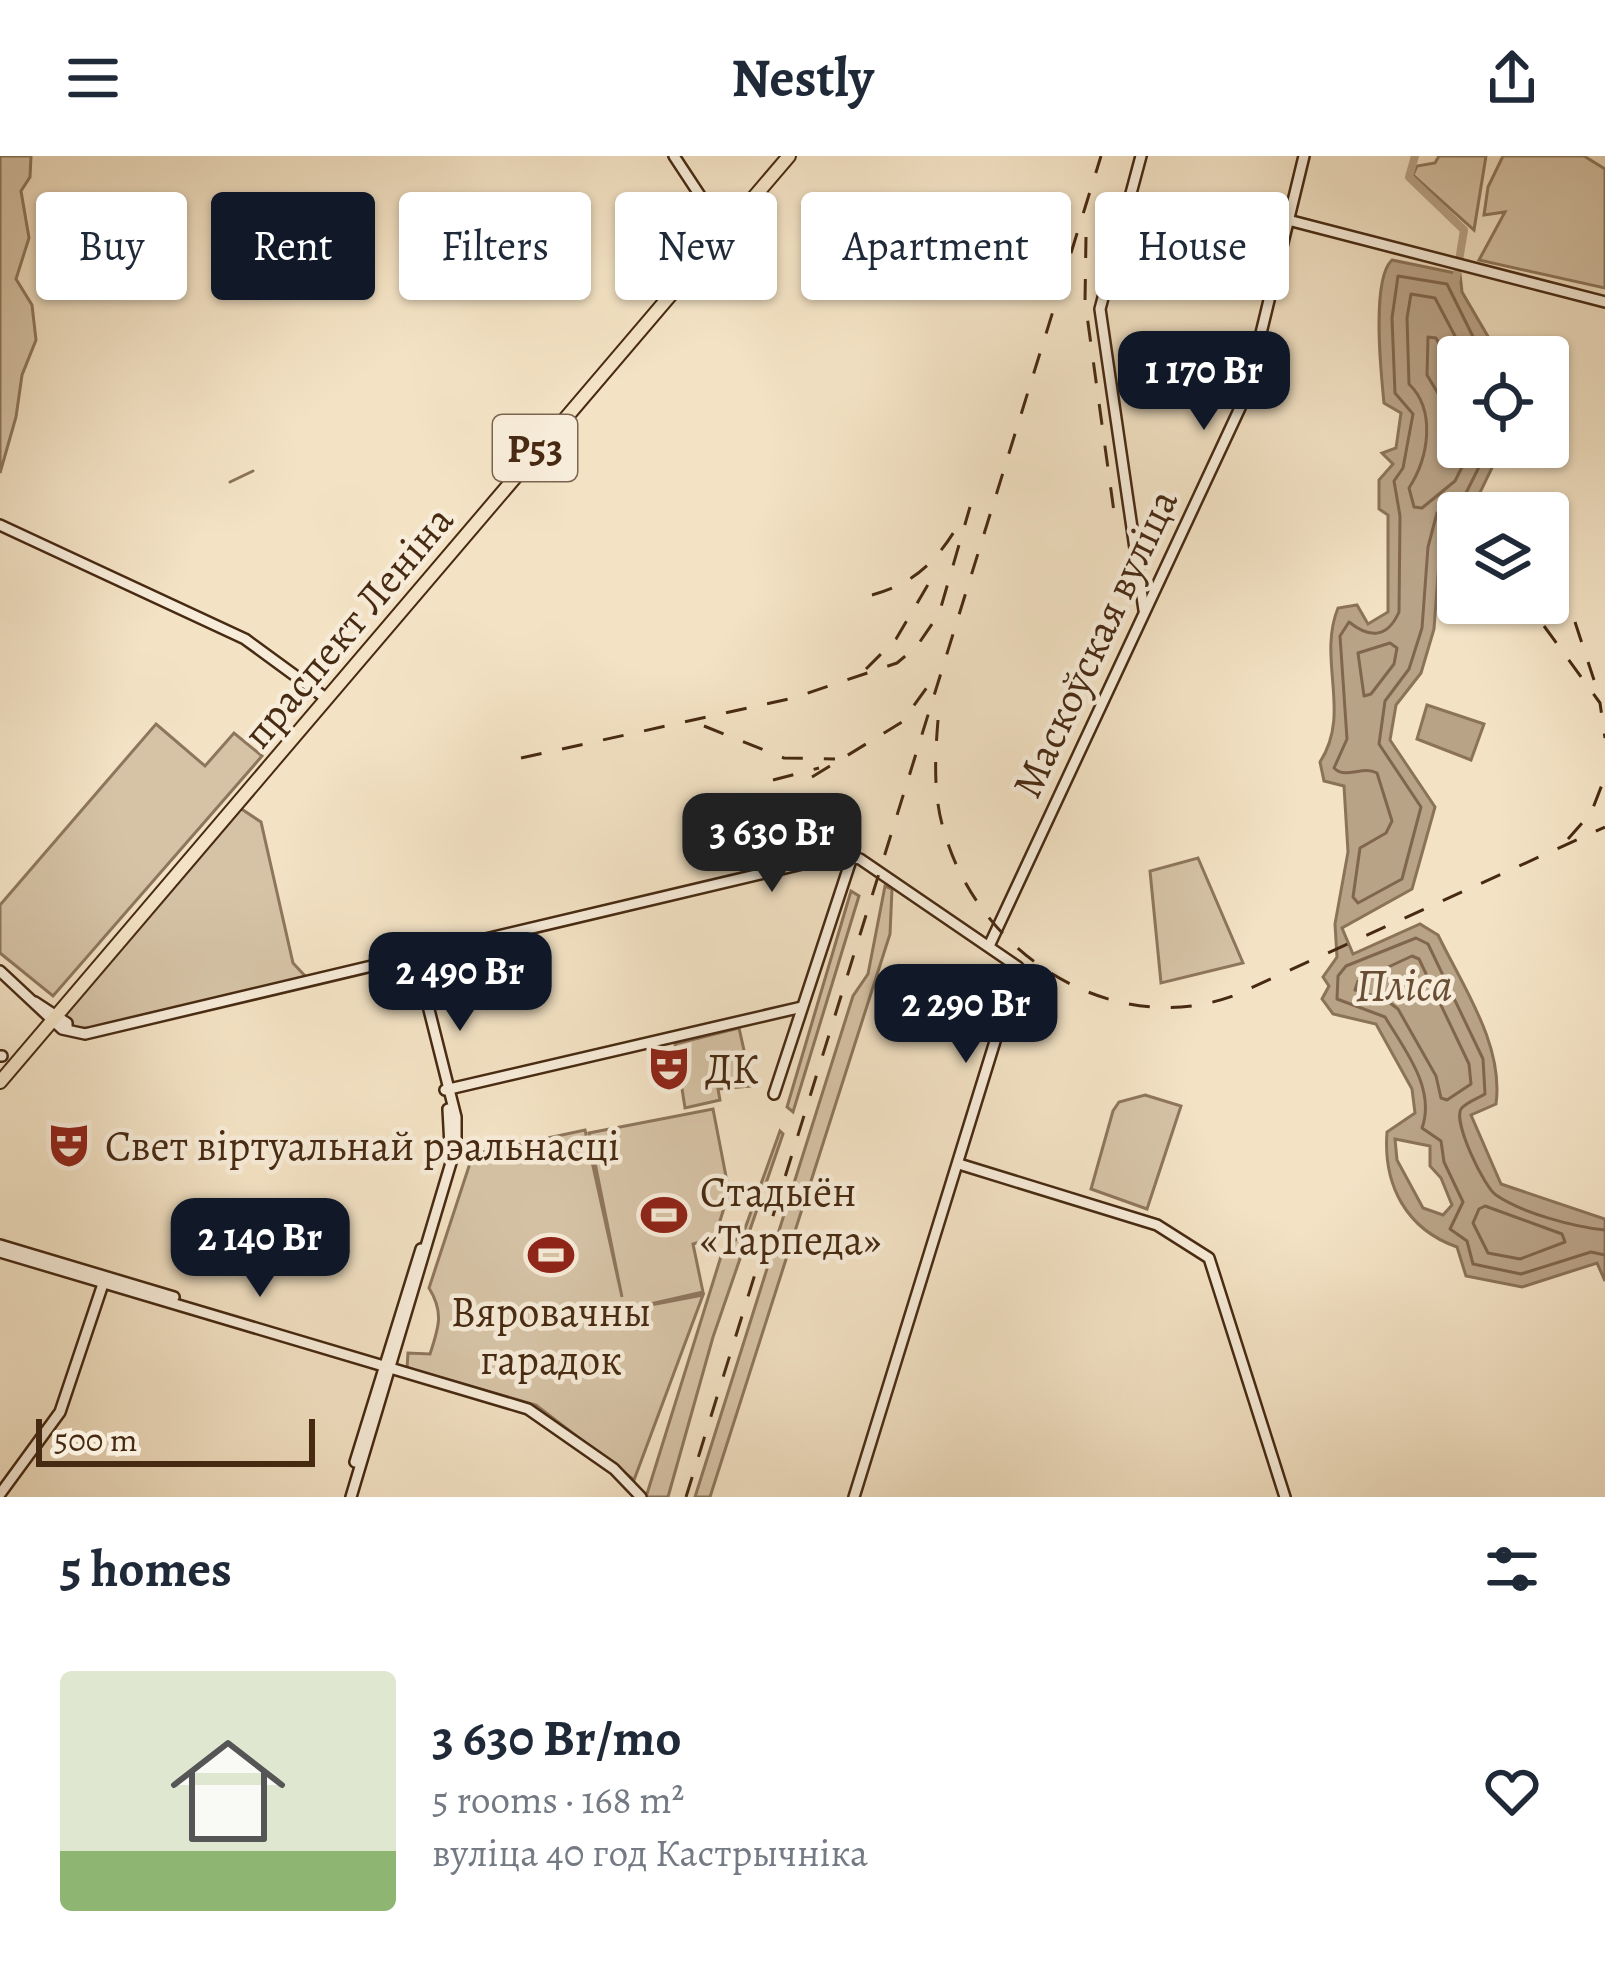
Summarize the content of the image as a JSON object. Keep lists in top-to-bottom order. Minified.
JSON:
{"streets":{"main road":["Р53","праспект Леніна","Маскоўская вуліца"]},"water":["Пліса"],"places":{"theatre":["ДК","Свет віртуальнай рэальнасці"],"sports":["Стадыён «Тарпеда»","Вяровачны гарадок"]},"scale_bar":"500 m","page":{"header":"Nestly","chip":["Buy","Rent","Filters","New","Apartment","House"],"price":["1 170 Br","3 630 Br","2 490 Br","2 290 Br","2 140 Br"],"scale":"500 m","heading":"5 homes","list":[{"name":"3 630 Br/mo","note":"5 rooms · 168 m² · вуліца 40 год Кастрычніка"}]}}
